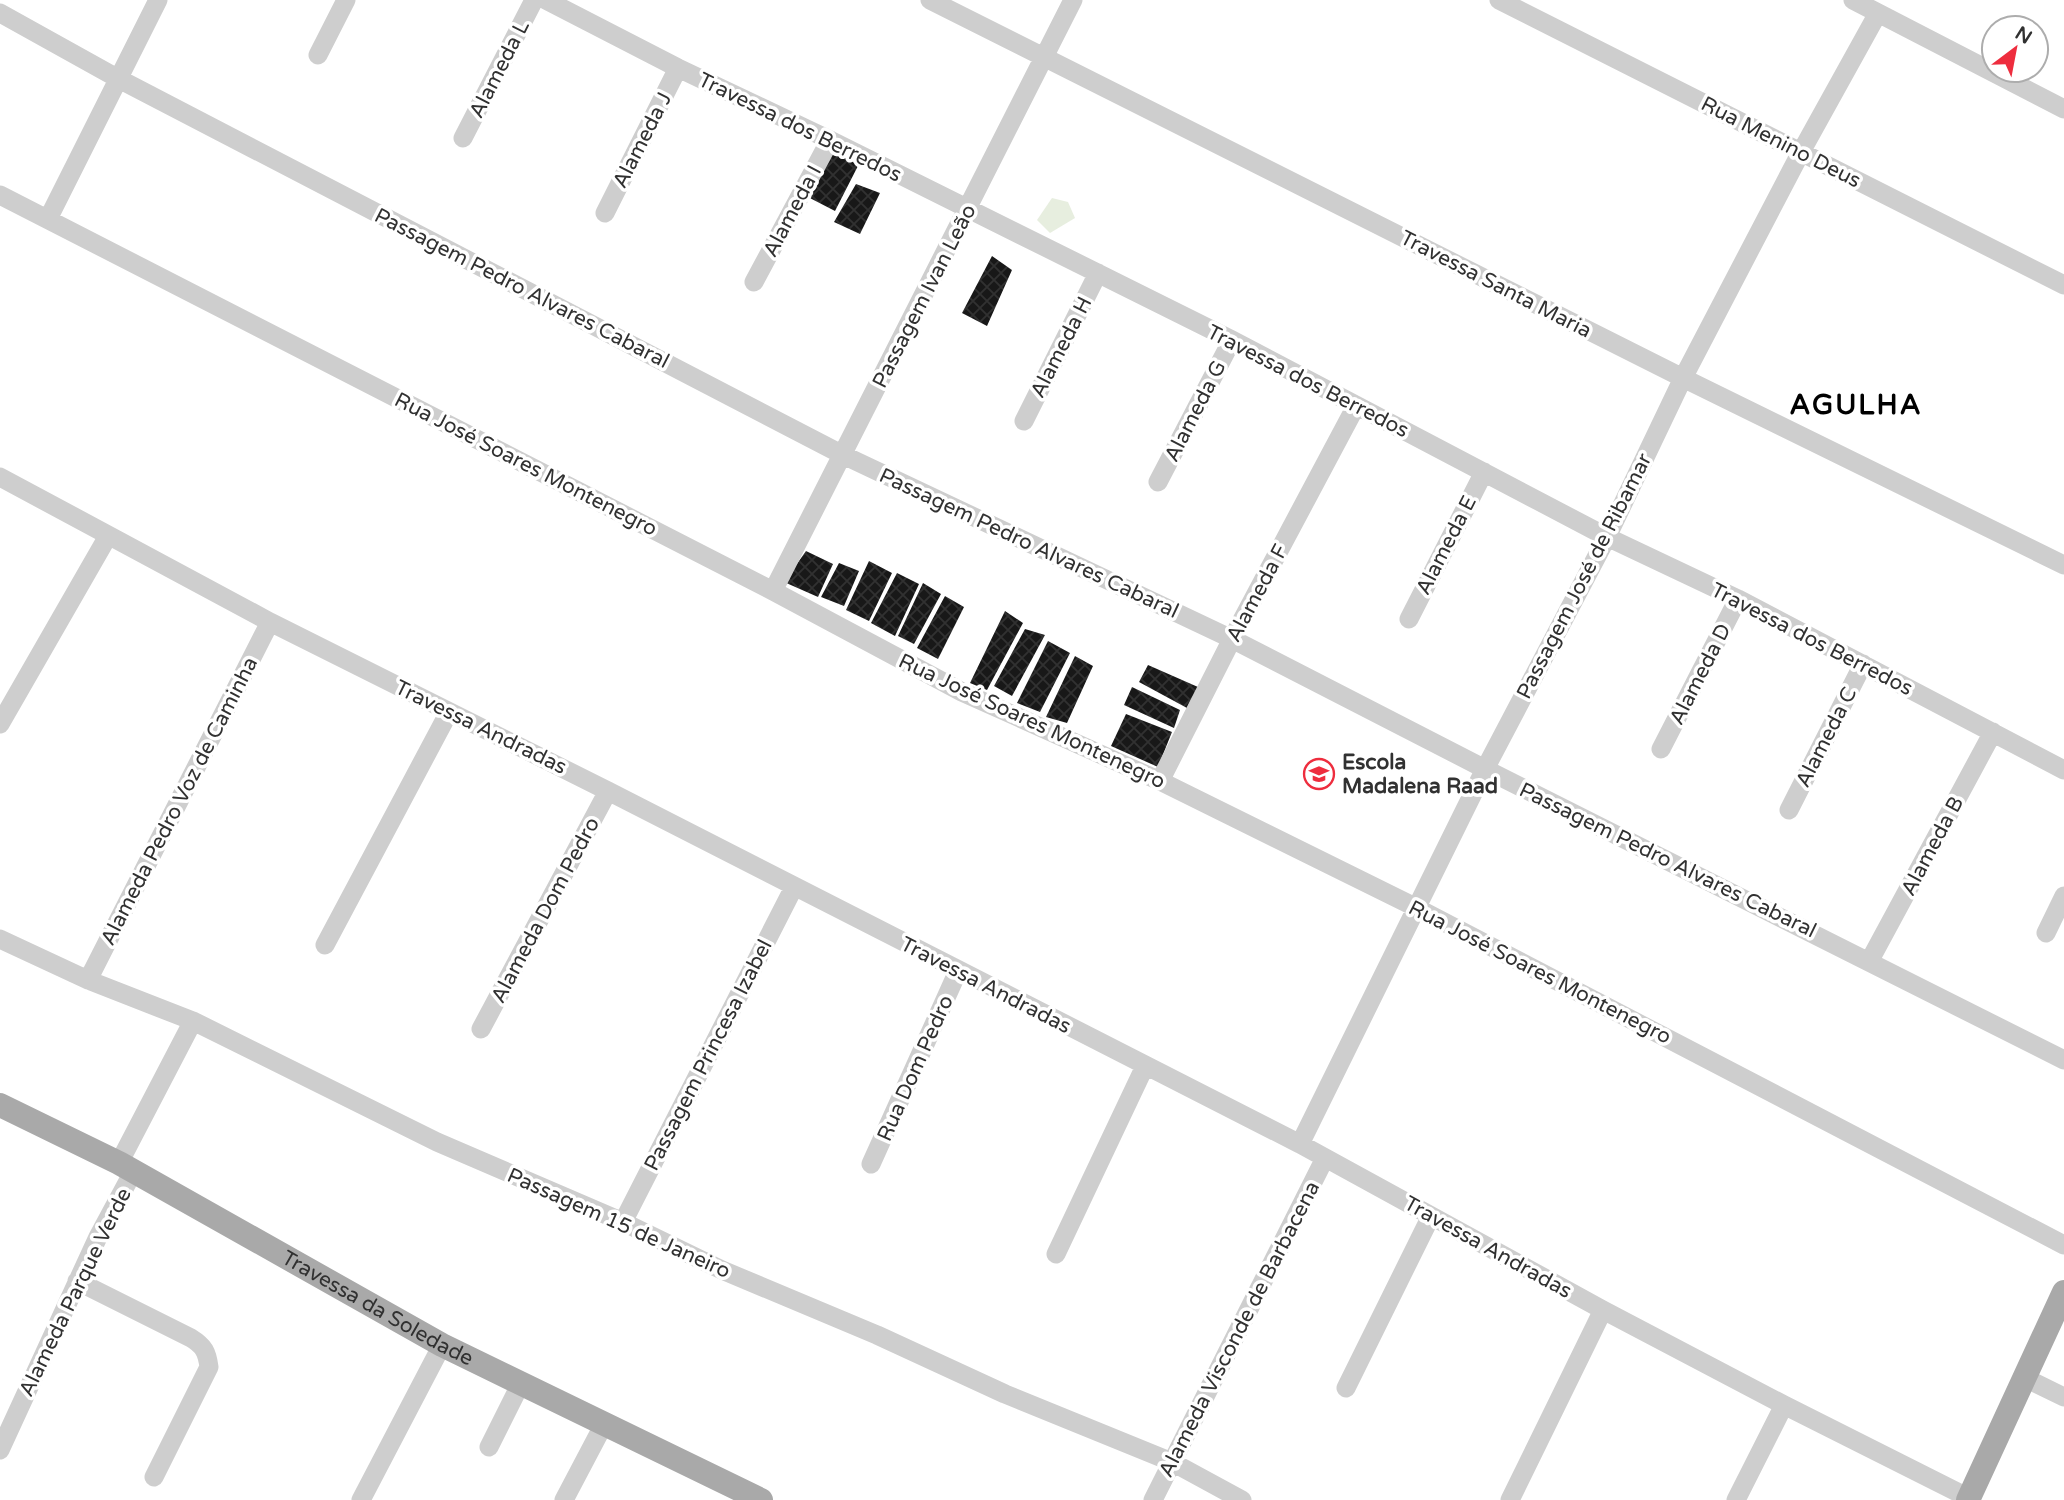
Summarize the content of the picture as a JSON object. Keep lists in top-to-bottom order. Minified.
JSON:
{"streets":{"main road":["Travessa da Soledade"],"street":["Alameda L","Travessa dos Berredos","Alameda J","Rua Menino Deus","Alameda I","Travessa Santa Maria","Passagem Pedro Alvares Cabaral","Passagem Ivan Leão","Alameda H","Alameda G","Rua José Soares Montenegro","Alameda E","Passagem José de Ribamar","Alameda F","Alameda D","Travessa Andradas","Alameda C","Alameda Pedro Voz de Caminha","Alameda B","Alameda Dom Pedro","Passagem Princesa Izabel","Rua Dom Pedro","Passagem 15 de Janeiro","Alameda Parque Verde","Alameda Visconde de Barbacena"]},"crossings":[["Travessa dos Berredos","Alameda J"],["Travessa dos Berredos","Alameda I"],["Travessa dos Berredos","Passagem Ivan Leão"],["Travessa dos Berredos","Alameda H"],["Travessa dos Berredos","Alameda G"],["Travessa dos Berredos","Alameda E"],["Travessa dos Berredos","Passagem José de Ribamar"],["Travessa dos Berredos","Alameda F"],["Travessa dos Berredos","Alameda D"],["Travessa dos Berredos","Alameda C"],["Travessa dos Berredos","Alameda B"],["Rua Menino Deus","Passagem José de Ribamar"],["Travessa Santa Maria","Passagem Ivan Leão"],["Travessa Santa Maria","Passagem José de Ribamar"],["Passagem Pedro Alvares Cabaral","Passagem Ivan Leão"],["Passagem Pedro Alvares Cabaral","Passagem José de Ribamar"],["Passagem Pedro Alvares Cabaral","Alameda F"],["Passagem Pedro Alvares Cabaral","Alameda B"],["Passagem Ivan Leão","Rua José Soares Montenegro"],["Rua José Soares Montenegro","Passagem José de Ribamar"],["Rua José Soares Montenegro","Alameda F"],["Passagem José de Ribamar","Travessa Andradas"],["Travessa Andradas","Alameda Pedro Voz de Caminha"],["Travessa Andradas","Alameda Dom Pedro"],["Travessa Andradas","Passagem Princesa Izabel"],["Travessa Andradas","Rua Dom Pedro"],["Travessa Andradas","Alameda Visconde de Barbacena"],["Alameda Pedro Voz de Caminha","Passagem 15 de Janeiro"],["Passagem Princesa Izabel","Passagem 15 de Janeiro"],["Passagem 15 de Janeiro","Alameda Parque Verde"],["Passagem 15 de Janeiro","Alameda Visconde de Barbacena"],["Alameda Parque Verde","Travessa da Soledade"]],"districts":["AGULHA"],"places":{"school or university":["Escola Madalena Raad"]},"north":"top right"}
